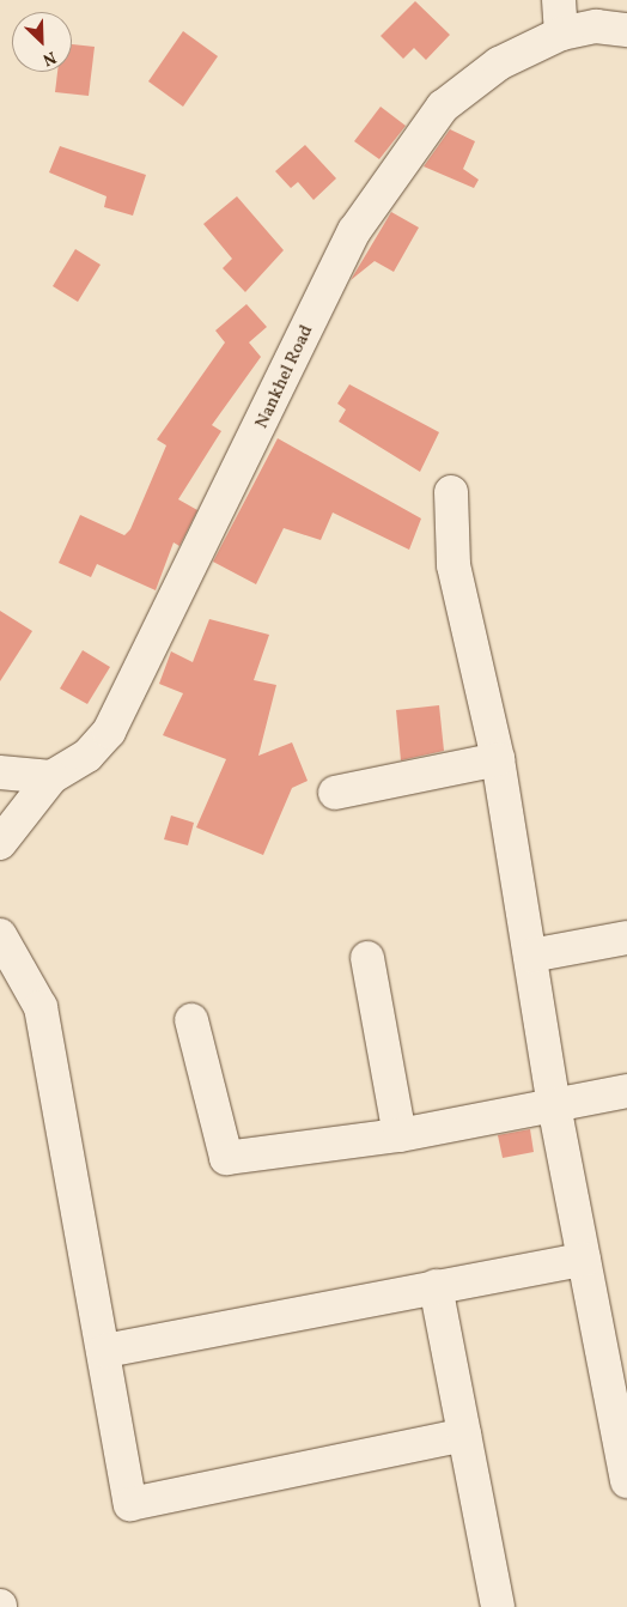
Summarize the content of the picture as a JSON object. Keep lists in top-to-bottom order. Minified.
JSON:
{"streets":{"street":["Nankhel Road"]},"north":"bottom right"}
